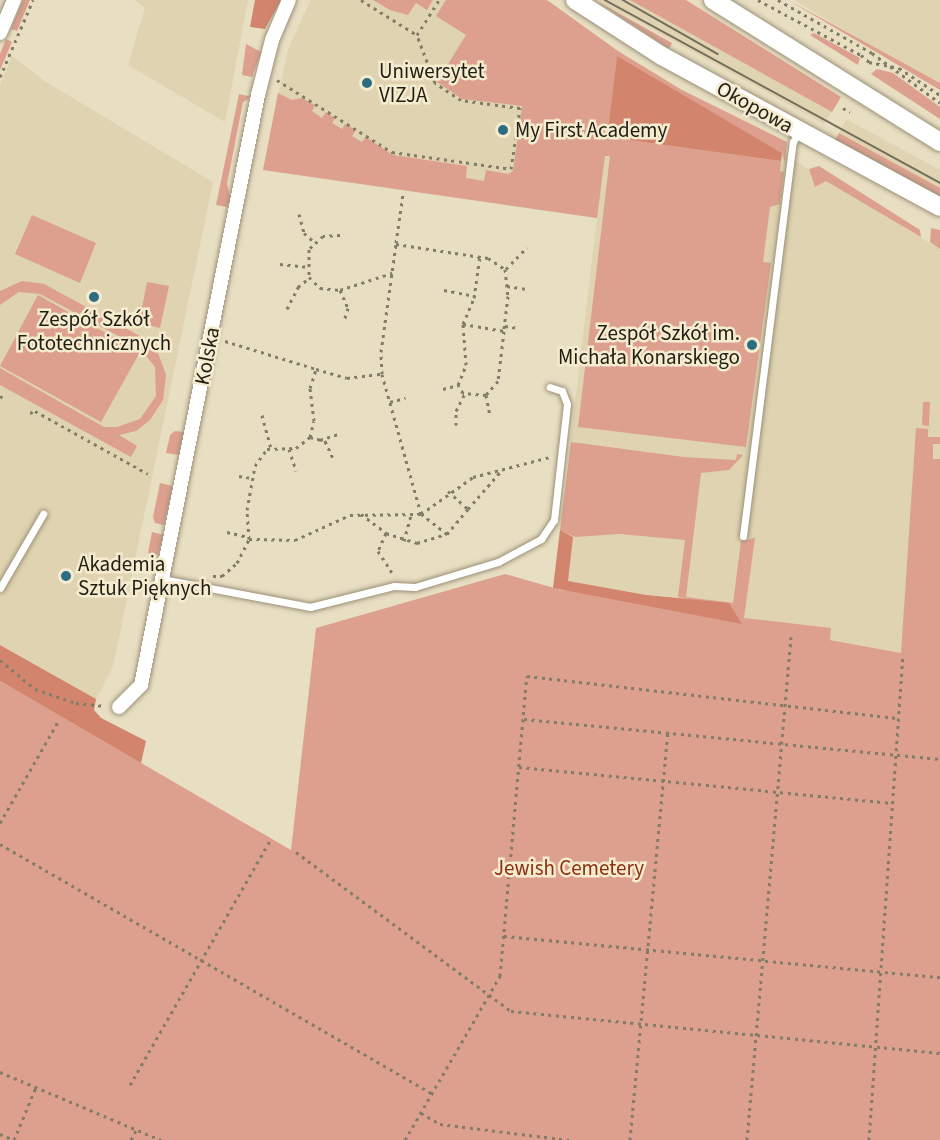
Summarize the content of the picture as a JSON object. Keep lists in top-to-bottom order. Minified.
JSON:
{"streets":{"main road":["Okopowa"],"street":["Kolska"]},"parks":["Jewish Cemetery"],"places":["Uniwersytet VIZJA","My First Academy","Zespół Szkół Fototechnicznych","Zespół Szkół im. Michała Konarskiego","Akademia Sztuk Pięknych"]}
